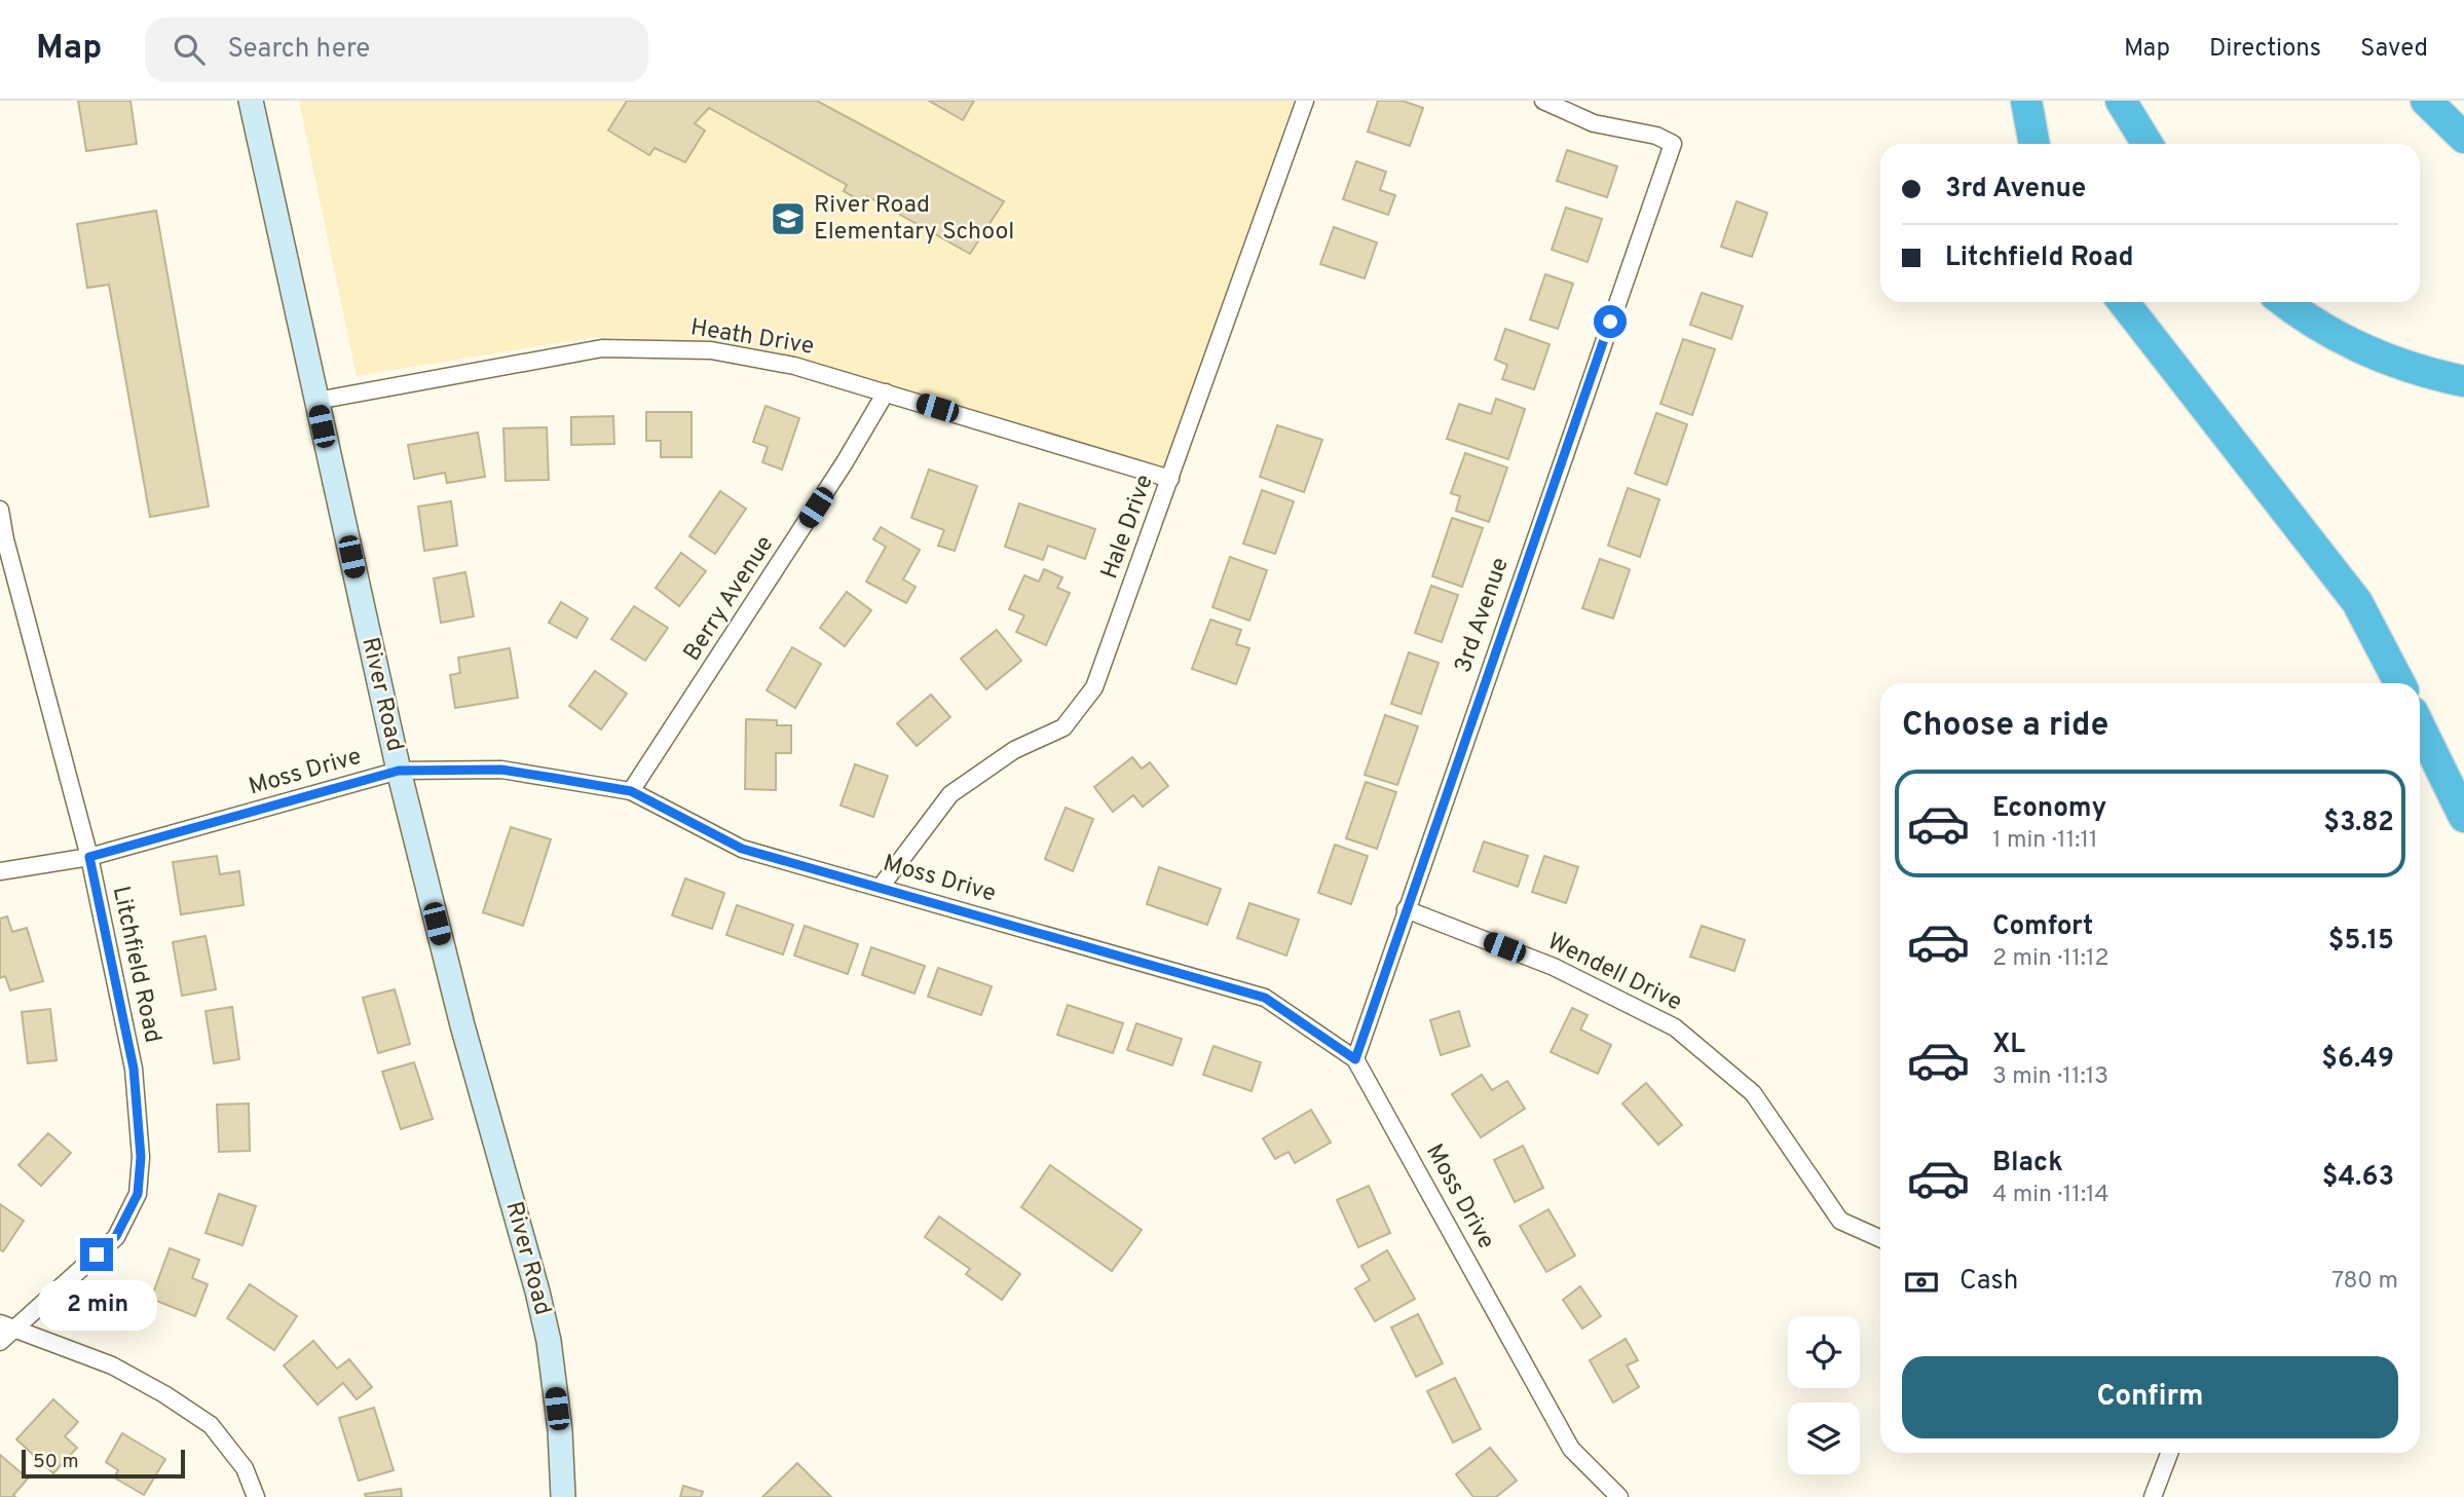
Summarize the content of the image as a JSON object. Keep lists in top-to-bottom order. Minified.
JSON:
{"streets":{"main road":["River Road"],"street":["Heath Drive","Hale Drive","Berry Avenue","3rd Avenue","Moss Drive","Litchfield Road","Wendell Drive"]},"crossings":[["Heath Drive","Hale Drive"],["Heath Drive","Berry Avenue"],["Heath Drive","River Road"],["Hale Drive","Moss Drive"],["Berry Avenue","Moss Drive"],["3rd Avenue","Moss Drive"],["3rd Avenue","Wendell Drive"],["River Road","Moss Drive"],["Moss Drive","Litchfield Road"]],"places":{"school or university":["River Road Elementary School"]},"scale_bar":"50 m","page":{"header":"Map","search":"Search here","nav":["Map","Directions","Saved"],"banner":["3rd Avenue","Litchfield Road"],"heading":"Choose a ride","list":[{"name":"Economy","note":"1 min · 11:11","value":"$3.82"},{"name":"Comfort","note":"2 min · 11:12","value":"$5.15"},{"name":"XL","note":"3 min · 11:13","value":"$6.49"},{"name":"Black","note":"4 min · 11:14","value":"$4.63"}],"pay":["Cash","780 m"],"bubble":"2 min","buttons":"Confirm","scale":"50 m"}}
